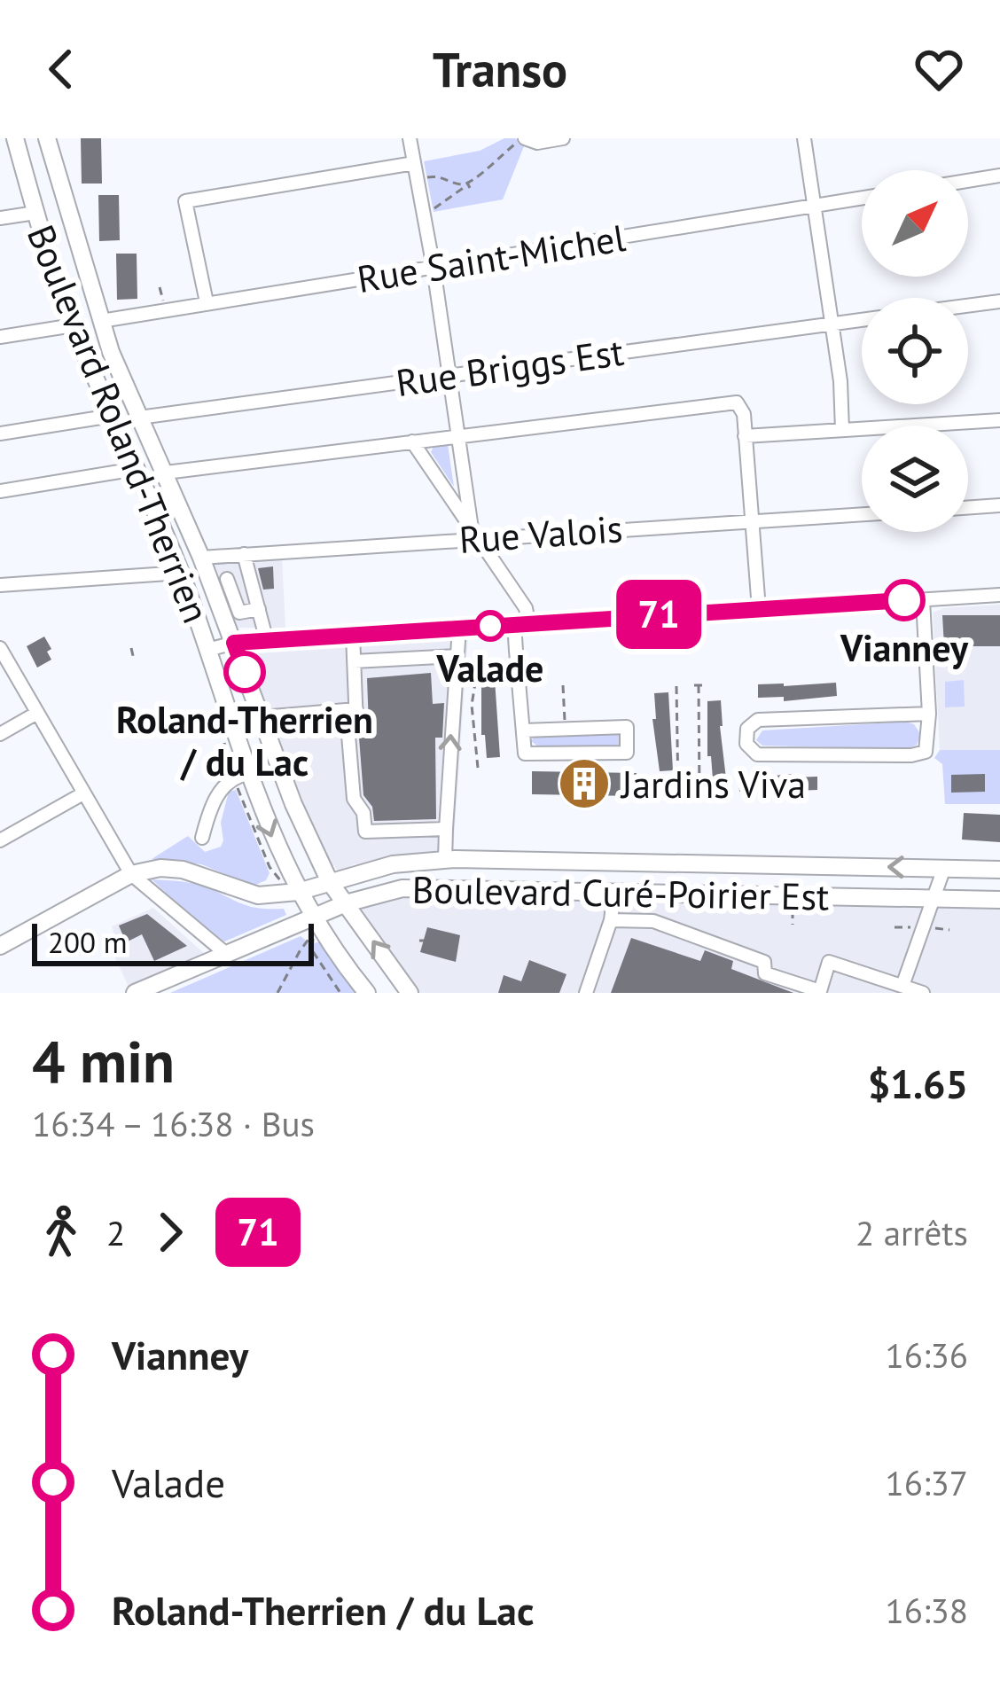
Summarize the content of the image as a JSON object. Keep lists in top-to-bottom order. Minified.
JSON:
{"streets":{"main road":["Boulevard Roland-Therrien","Boulevard Curé-Poirier Est"],"street":["Rue Saint-Michel","Rue Briggs Est","Rue Valois"]},"crossings":[["Rue Saint-Michel","Boulevard Roland-Therrien"],["Rue Briggs Est","Boulevard Roland-Therrien"],["Boulevard Roland-Therrien","Rue Valois"],["Boulevard Roland-Therrien","Boulevard Curé-Poirier Est"]],"places":{"other":["Vianney","Valade","Roland-Therrien / du Lac"],"building":["Jardins Viva"]},"lines":["bus line 71"],"scale_bar":"200 m","north":"top right","page":{"header":"Transo","on_map":"71","scale":"200 m","heading":["4 min","16:34 – 16:38 · Bus","$1.65"],"legs":["2","71","2 arrêts"],"list":[{"name":"Vianney","value":"16:36"},{"name":"Valade","value":"16:37"},{"name":"Roland-Therrien / du Lac","value":"16:38"}]}}
